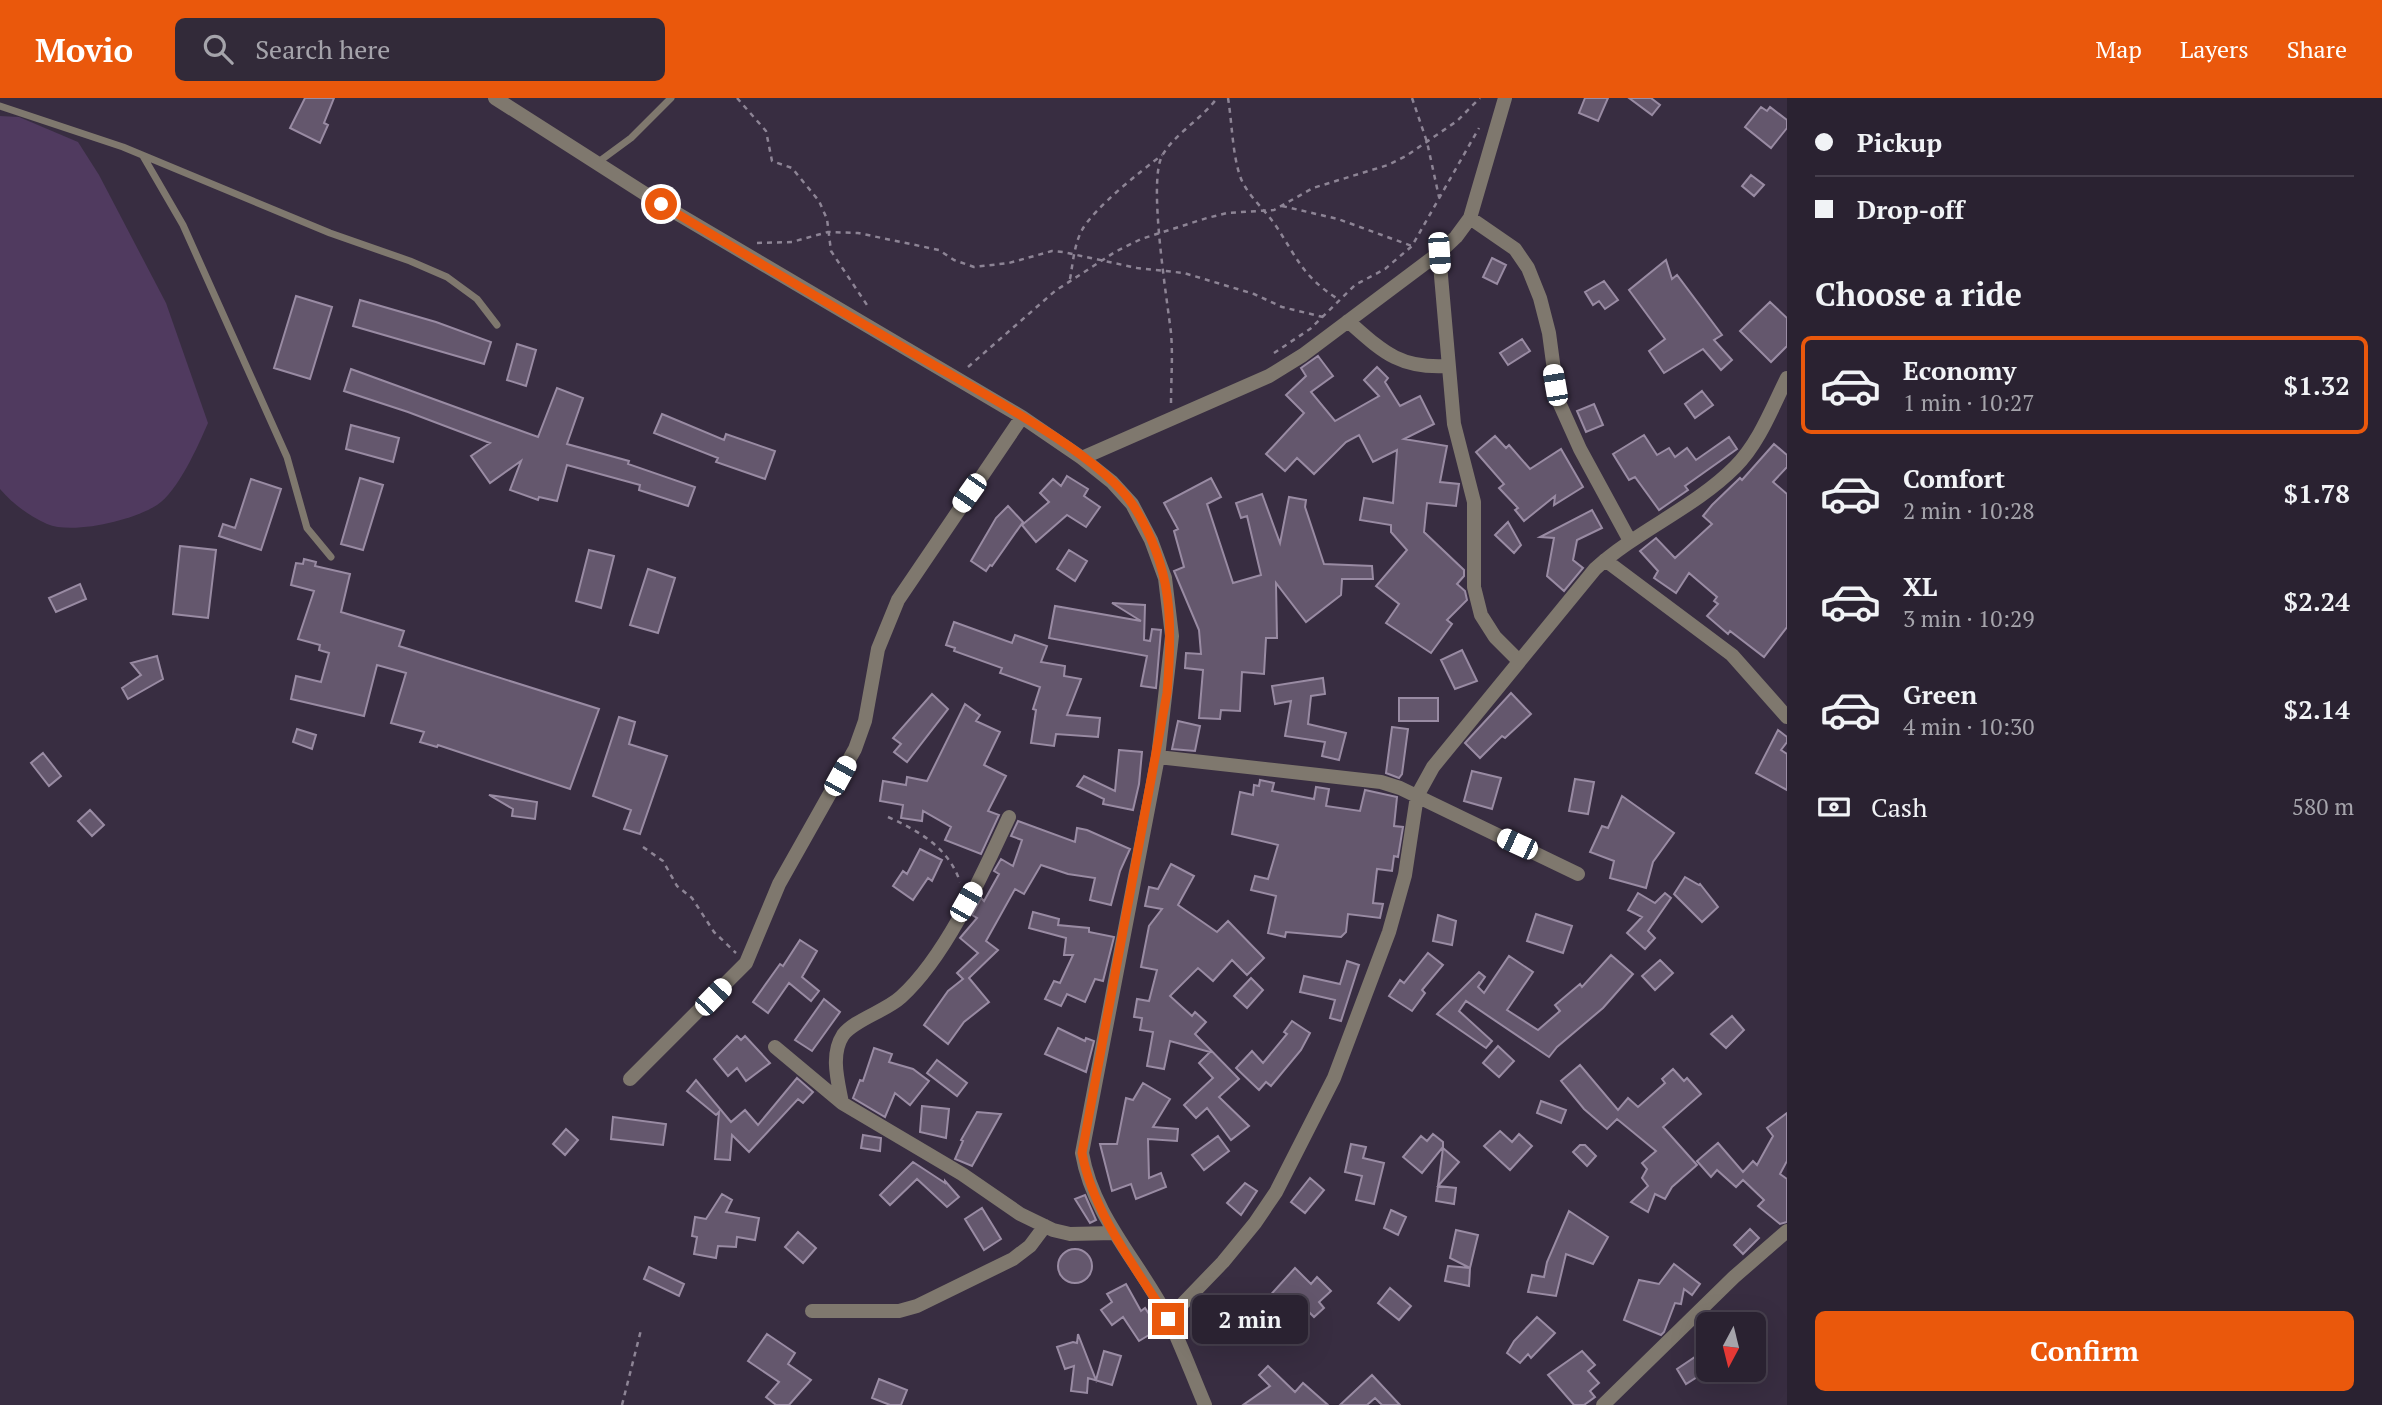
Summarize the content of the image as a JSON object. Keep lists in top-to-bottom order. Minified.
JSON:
{"north":"bottom","page":{"header":"Movio","search":"Search here","nav":["Map","Layers","Share"],"banner":["Pickup","Drop-off"],"heading":"Choose a ride","list":[{"name":"Economy","note":"1 min · 10:27","value":"$1.32"},{"name":"Comfort","note":"2 min · 10:28","value":"$1.78"},{"name":"XL","note":"3 min · 10:29","value":"$2.24"},{"name":"Green","note":"4 min · 10:30","value":"$2.14"}],"pay":["Cash","580 m"],"bubble":"2 min","buttons":"Confirm"}}
